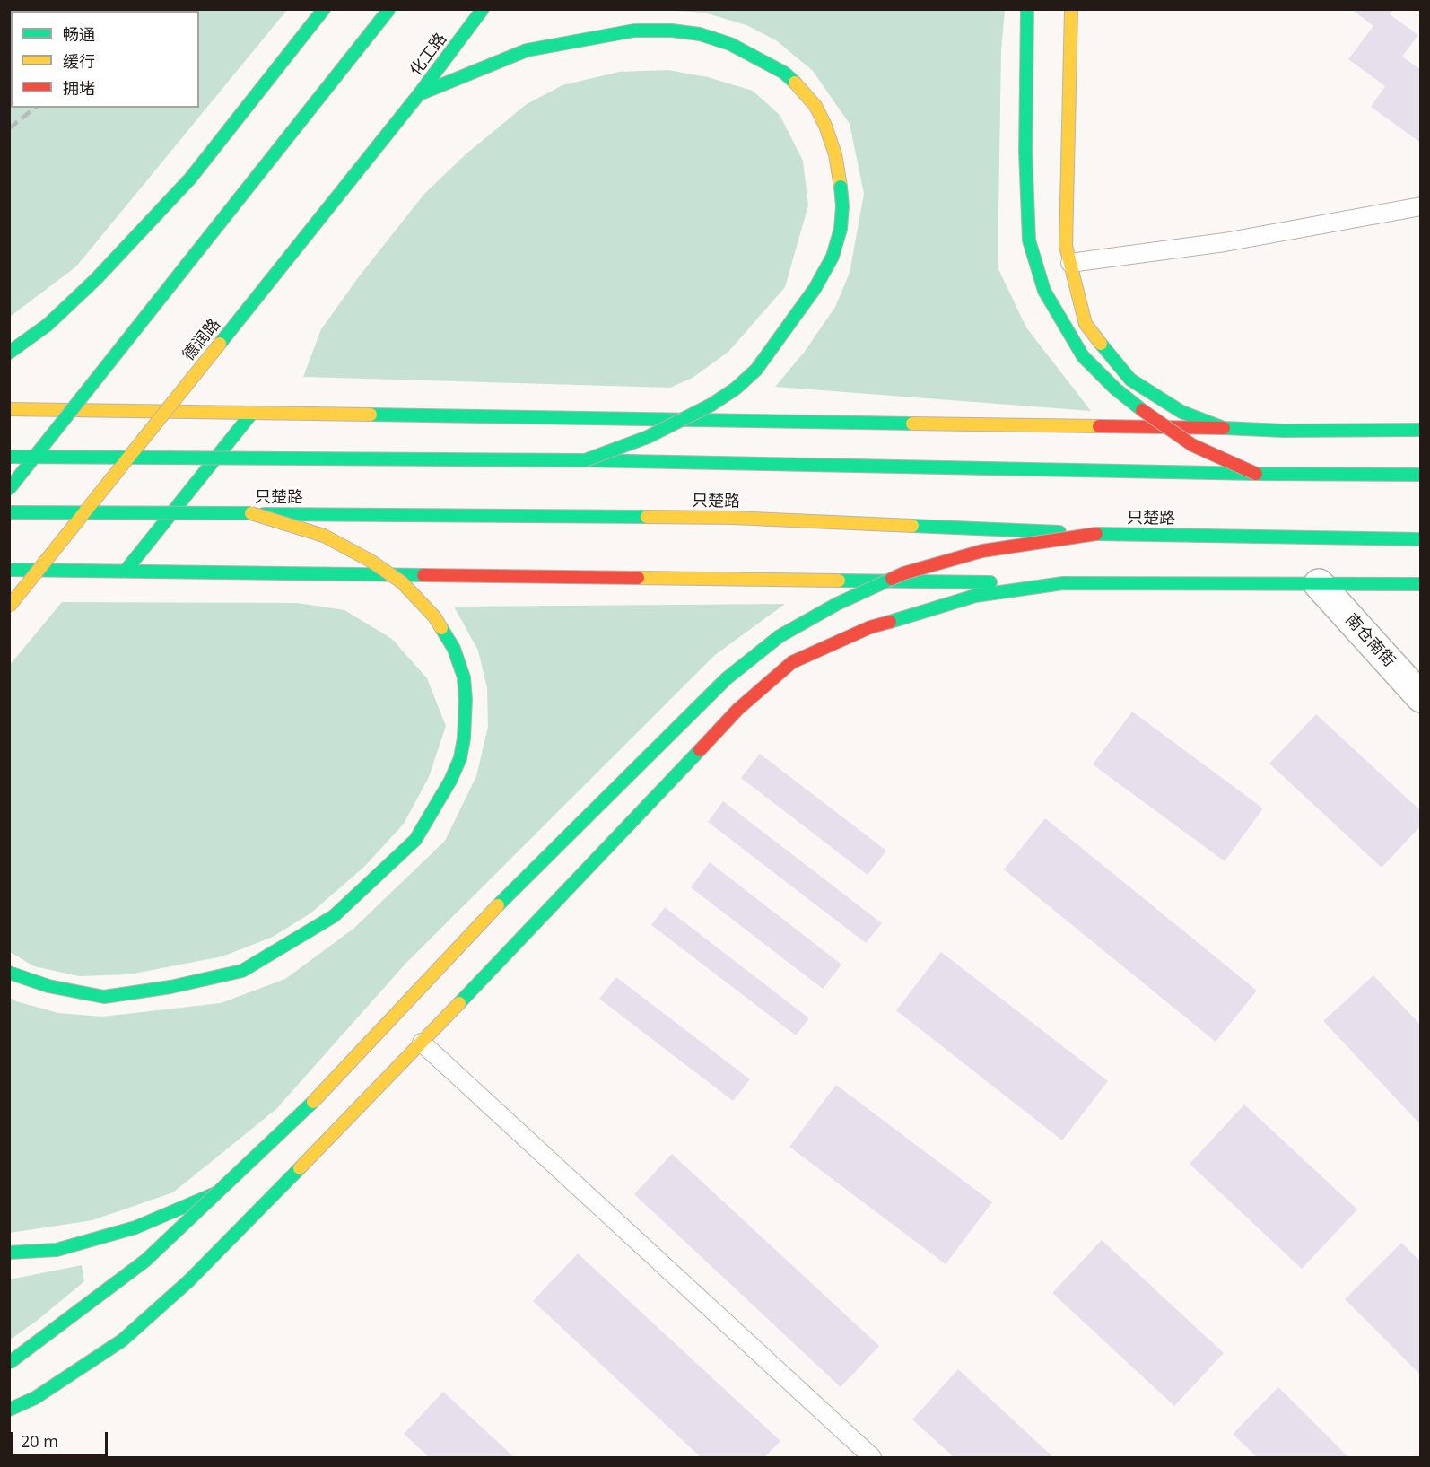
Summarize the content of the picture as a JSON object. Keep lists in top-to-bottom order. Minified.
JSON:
{"streets":{"main road":["化工路","德润路","只楚路"],"street":["南仓南街"]},"crossings":[["化工路","德润路"]],"legend":["畅通","缓行","拥堵"],"scale_bar":"20 m"}
